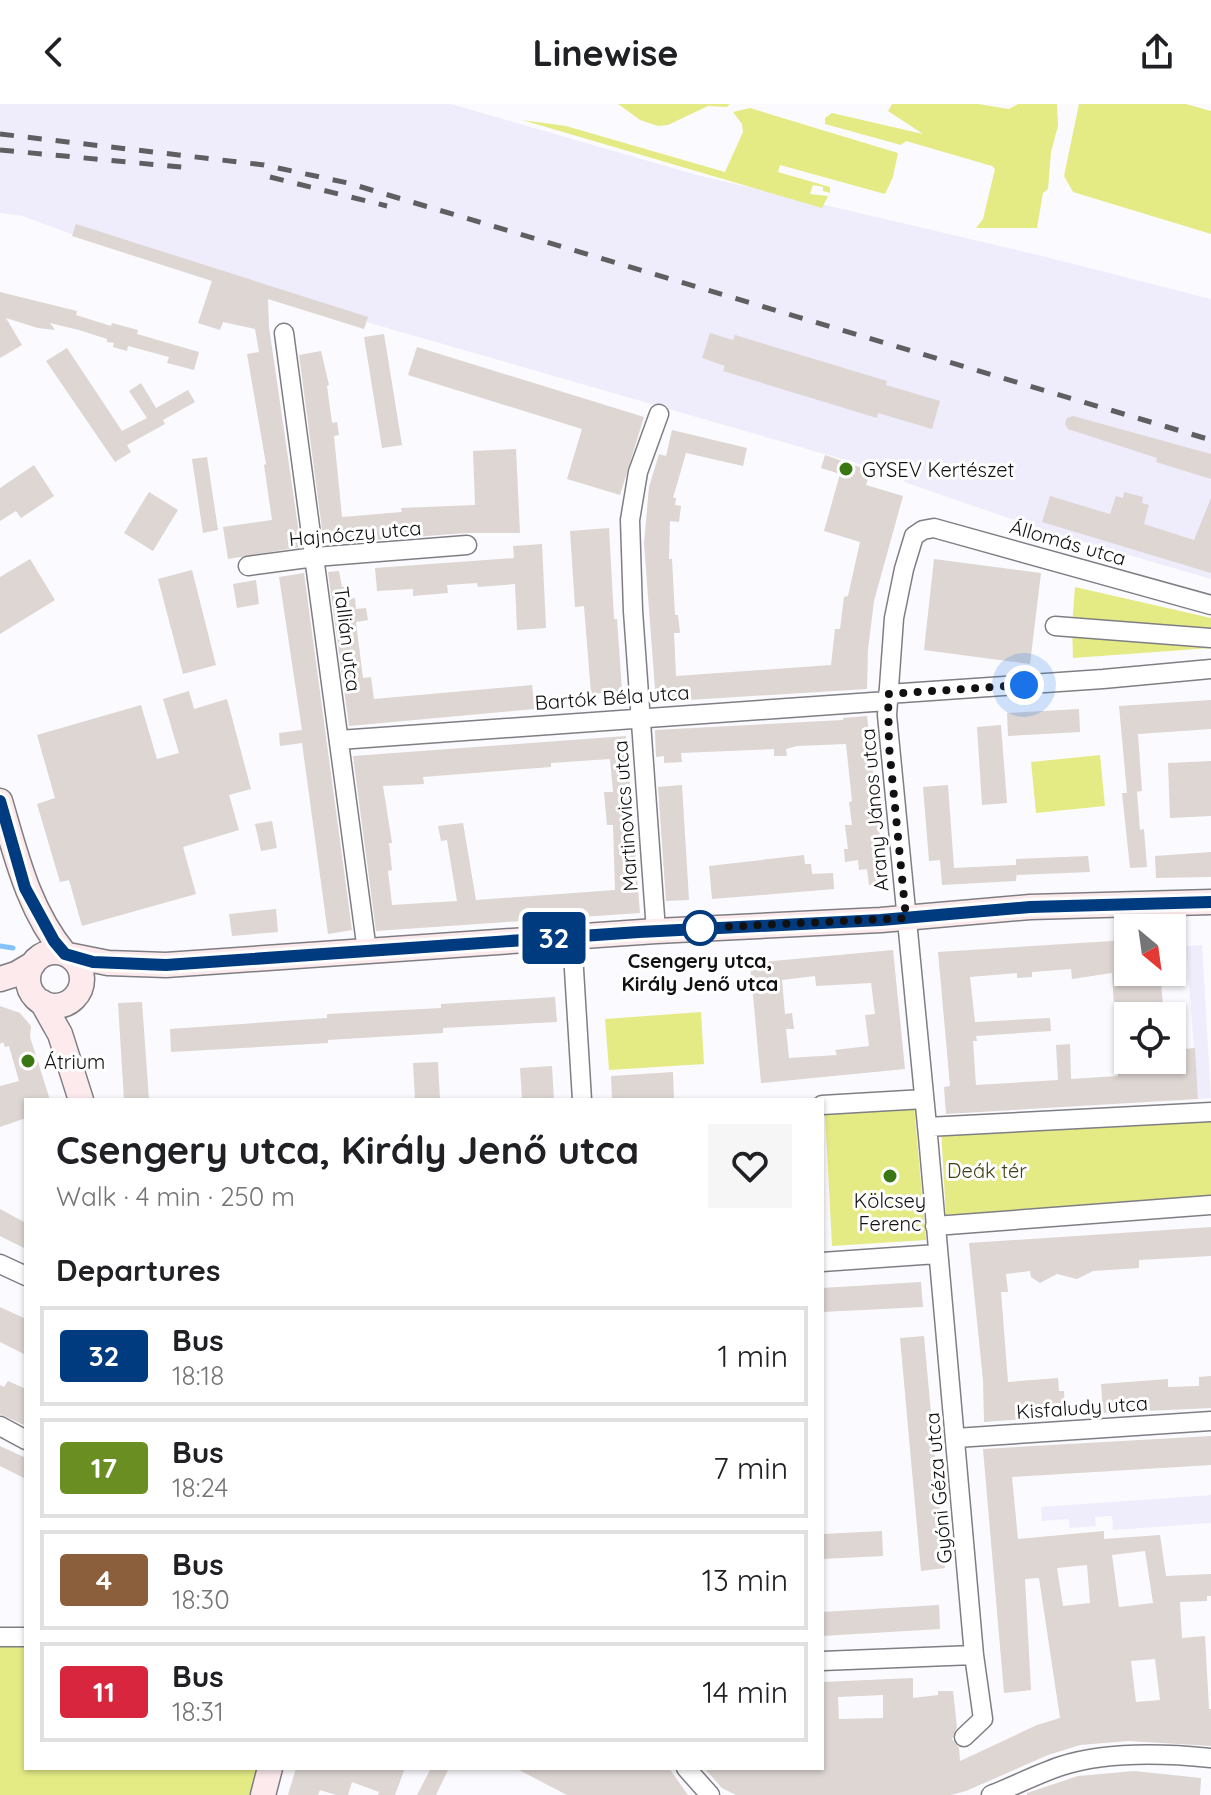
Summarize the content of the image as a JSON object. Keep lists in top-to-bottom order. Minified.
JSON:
{"streets":{"street":["Hajnóczy utca","Állomás utca","Tallián utca","Bartók Béla utca","Arany János utca","Martinovics utca","Kisfaludy utca","Gyóni Géza utca"]},"crossings":[["Hajnóczy utca","Tallián utca"],["Állomás utca","Arany János utca"],["Tallián utca","Bartók Béla utca"],["Bartók Béla utca","Arany János utca"],["Bartók Béla utca","Martinovics utca"],["Arany János utca","Gyóni Géza utca"],["Kisfaludy utca","Gyóni Géza utca"]],"parks":["Deák tér"],"places":["GYSEV Kertészet","Csengery utca, Király Jenő utca","Átrium","Kölcsey Ferenc"],"lines":["bus line 32"],"north":"bottom right","page":{"header":"Linewise","on_map":"32","heading":[["Csengery utca, Király Jenő utca","Walk · 4 min · 250 m"],"Departures"],"list":[{"mark":"32","name":"Bus","note":"18:18","value":"1 min"},{"mark":"17","name":"Bus","note":"18:24","value":"7 min"},{"mark":"4","name":"Bus","note":"18:30","value":"13 min"},{"mark":"11","name":"Bus","note":"18:31","value":"14 min"}]}}
